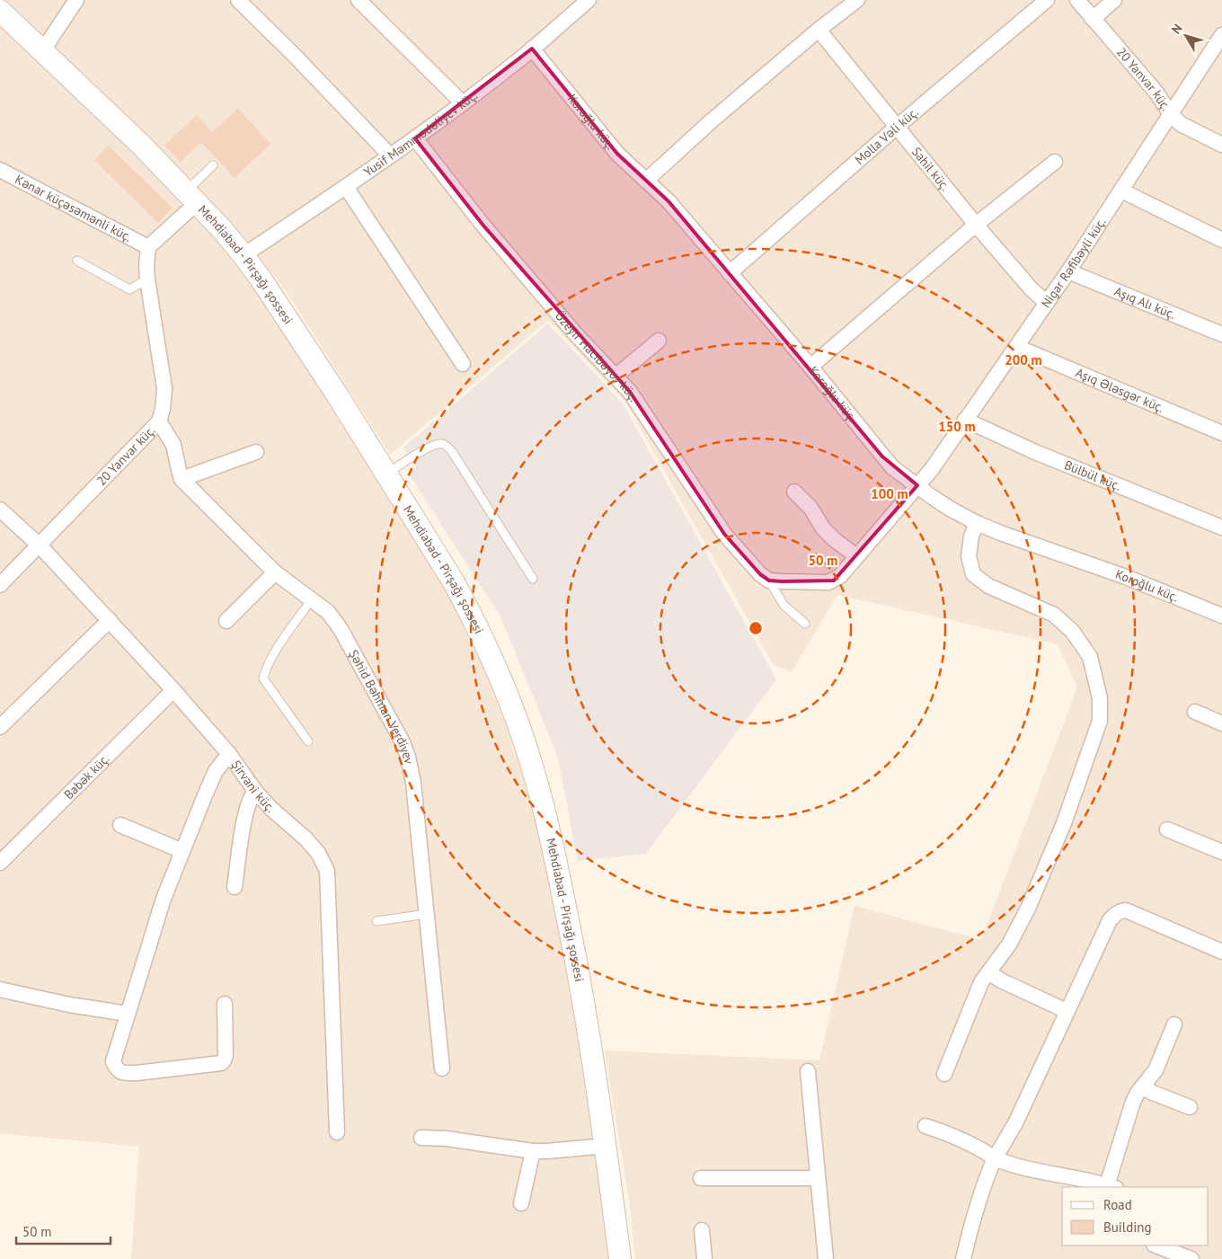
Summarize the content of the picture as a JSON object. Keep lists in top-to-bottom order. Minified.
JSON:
{"streets":{"main road":["Mehdiabad - Pirşağı şossesi"],"street":["20 Yanvar küç.","Koroğlu küç.","Yusif Məmmədəliyev küç.","Molla Vəli küç.","Sahil küç.","Kənar küçəsəmənli küç.","Nigar Rəfibəyli küç.","Aşıq Alı küç.","Üzeyir Hacıbəyov küç.","Aşıq Ələsgər küç.","Bülbül küç.","Şəhid Bəhman Verdiyev","Babək küç.","Şirvani küç."]},"crossings":[["20 Yanvar küç.","Kənar küçəsəmənli küç."],["20 Yanvar küç.","Nigar Rəfibəyli küç."],["20 Yanvar küç.","Şirvani küç."],["Koroğlu küç.","Yusif Məmmədəliyev küç."],["Koroğlu küç.","Molla Vəli küç."],["Koroğlu küç.","Nigar Rəfibəyli küç."],["Yusif Məmmədəliyev küç.","Mehdiabad - Pirşağı şossesi"],["Yusif Məmmədəliyev küç.","Üzeyir Hacıbəyov küç."],["Molla Vəli küç.","Sahil küç."],["Sahil küç.","Nigar Rəfibəyli küç."],["Nigar Rəfibəyli küç.","Aşıq Alı küç."],["Nigar Rəfibəyli küç.","Üzeyir Hacıbəyov küç."],["Nigar Rəfibəyli küç.","Aşıq Ələsgər küç."],["Nigar Rəfibəyli küç.","Bülbül küç."],["Babək küç.","Şirvani küç."]],"legend":["Road","Building"],"scale_bar":"50 m","north":"top left","rings":["200 m","150 m","100 m","50 m"]}
